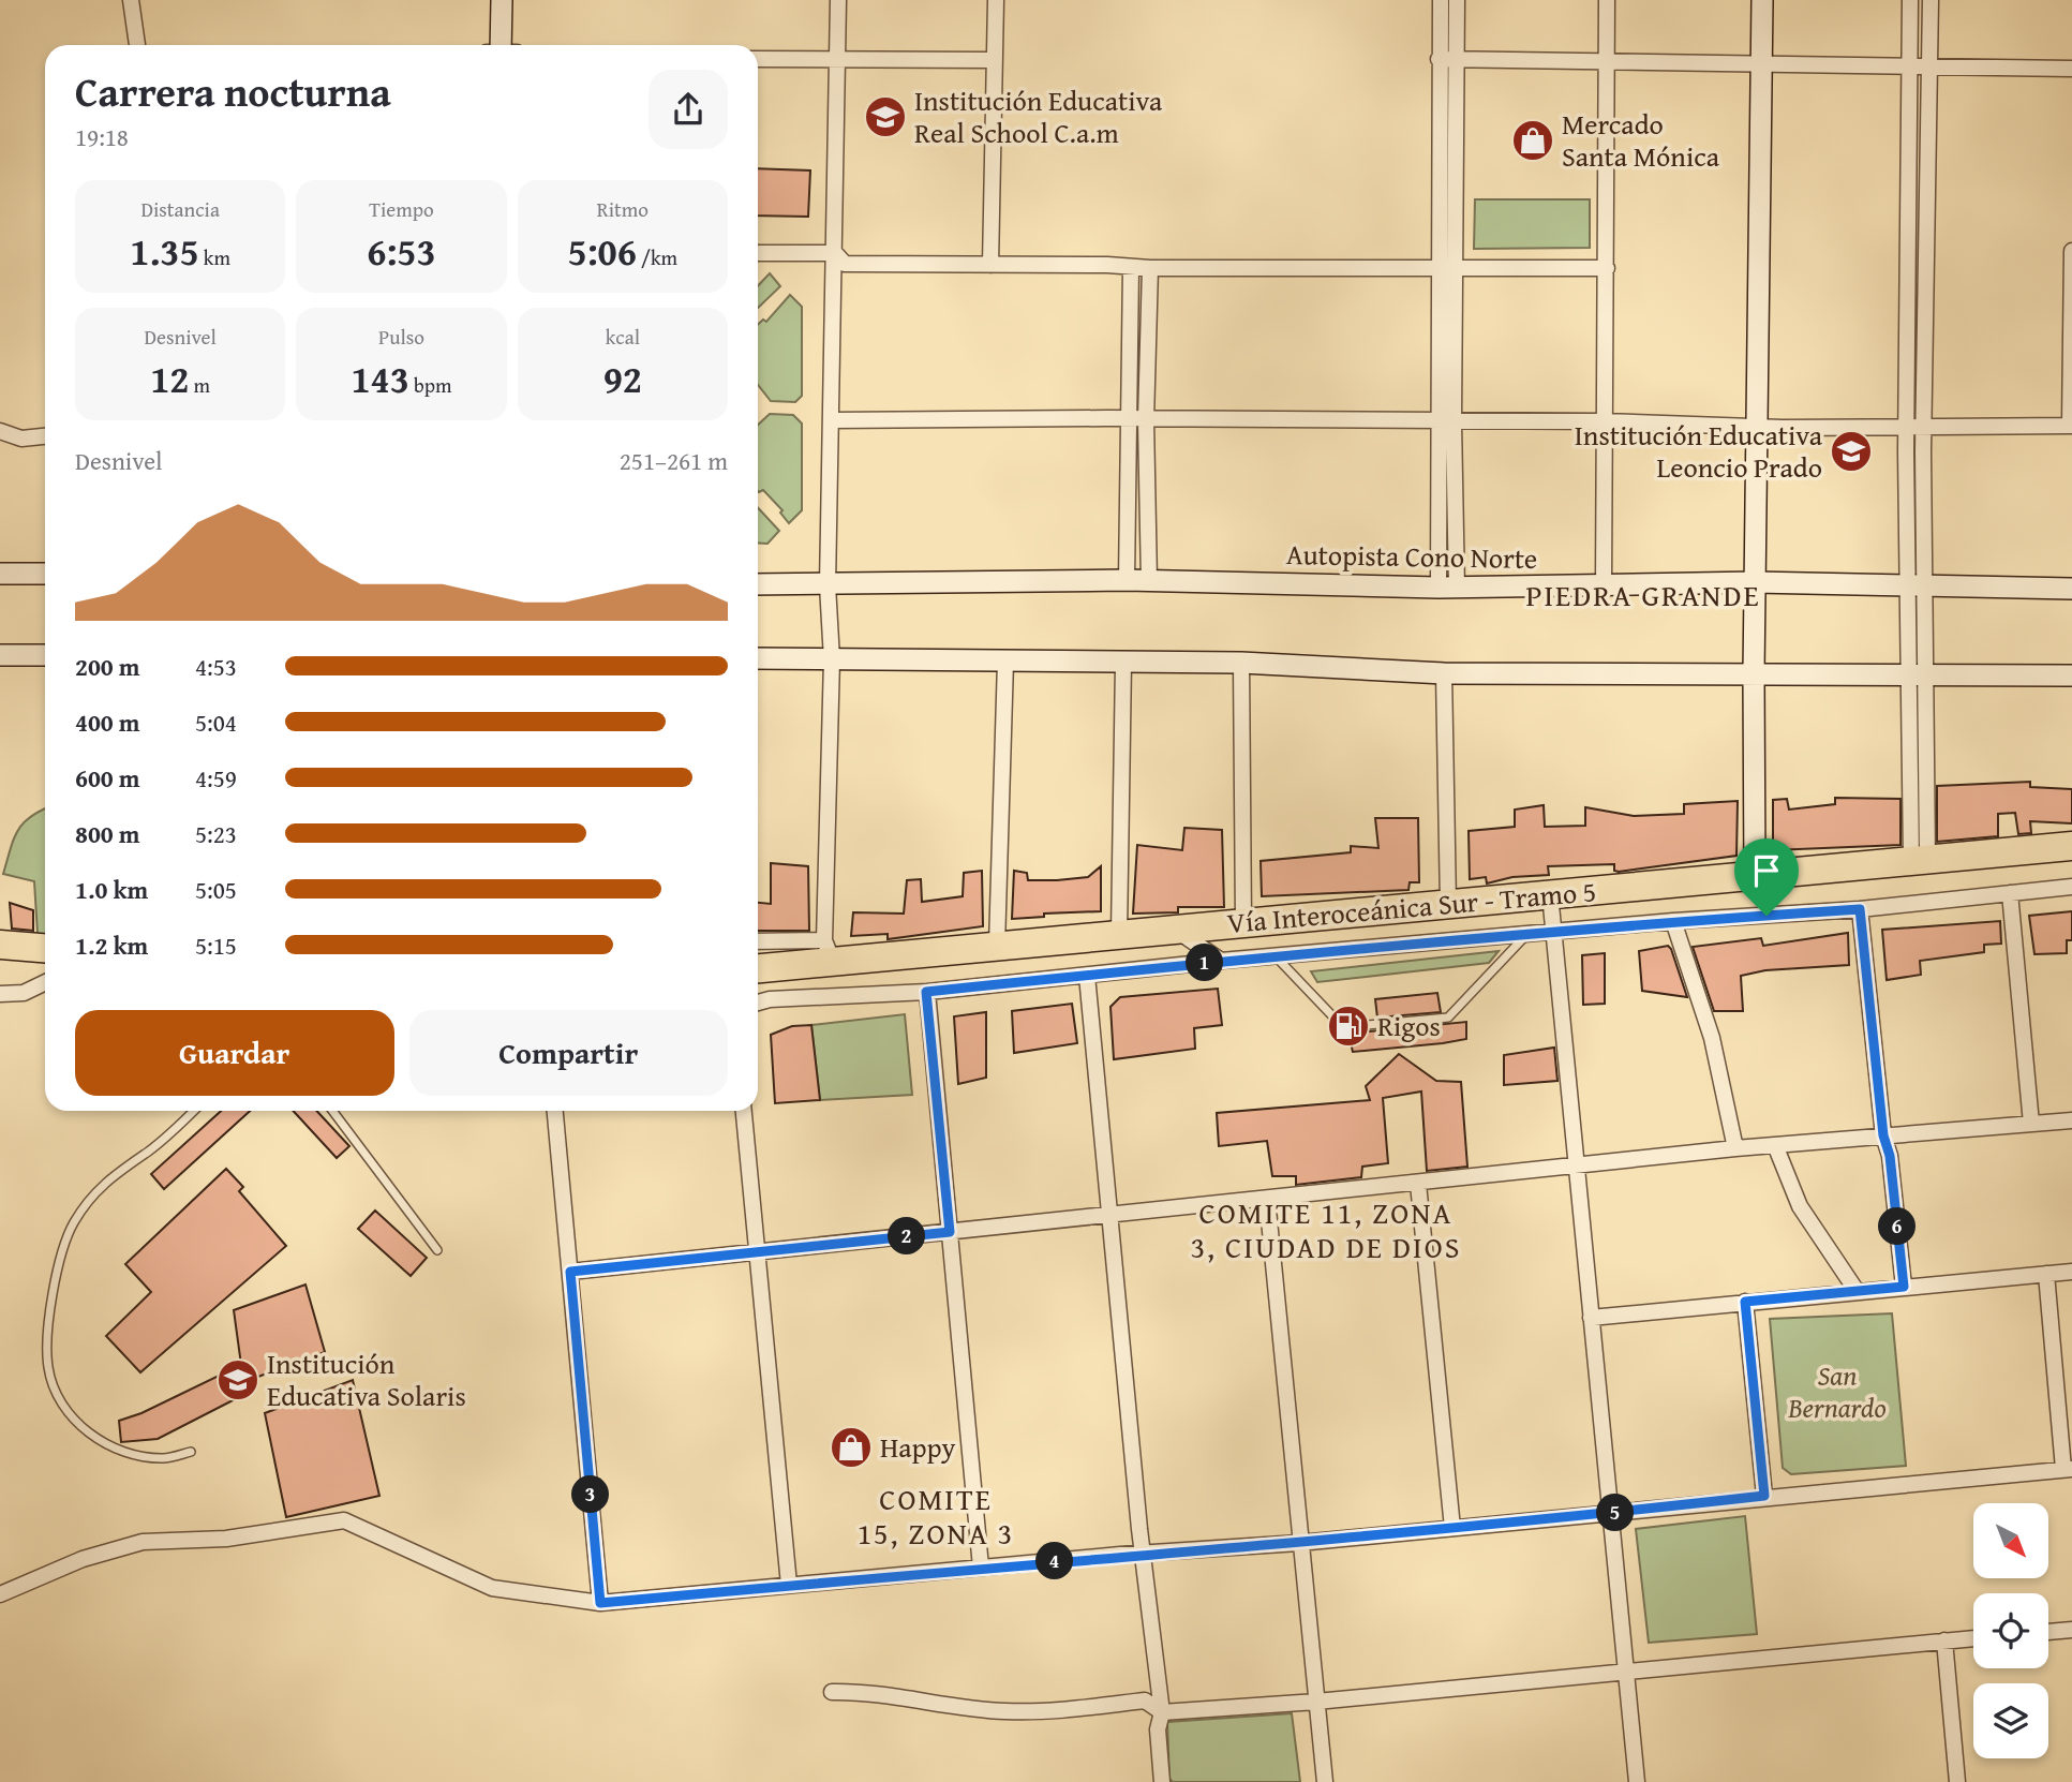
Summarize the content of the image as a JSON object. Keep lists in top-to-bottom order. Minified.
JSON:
{"streets":{"highway":["Vía Interoceánica Sur - Tramo 5"],"main road":["Autopista Cono Norte"]},"districts":["PIEDRA GRANDE","COMITE 11, ZONA 3, CIUDAD DE DIOS","COMITE 15, ZONA 3"],"parks":["San Bernardo"],"places":{"school or university":["Institución Educativa Real School C.a.m","Institución Educativa Leoncio Prado","Institución Educativa Solaris"],"shop":["Mercado Santa Mónica","Happy"],"fuel station":["Rigos"]},"north":"bottom right","page":{"heading":["Carrera nocturna","19:18"],"stats":[["Distancia","1.35 km"],["Tiempo","6:53"],["Ritmo","5:06 /km"],["Desnivel","12 m"],["Pulso","143 bpm"],["kcal","92"]],"chart":["Desnivel","251–261 m"],"list":[{"name":"200 m","note":"4:53"},{"name":"400 m","note":"5:04"},{"name":"600 m","note":"4:59"},{"name":"800 m","note":"5:23"},{"name":"1.0 km","note":"5:05"},{"name":"1.2 km","note":"5:15"}],"pins":["1","6","2","3","5","4"],"buttons":["Guardar","Compartir"]}}
